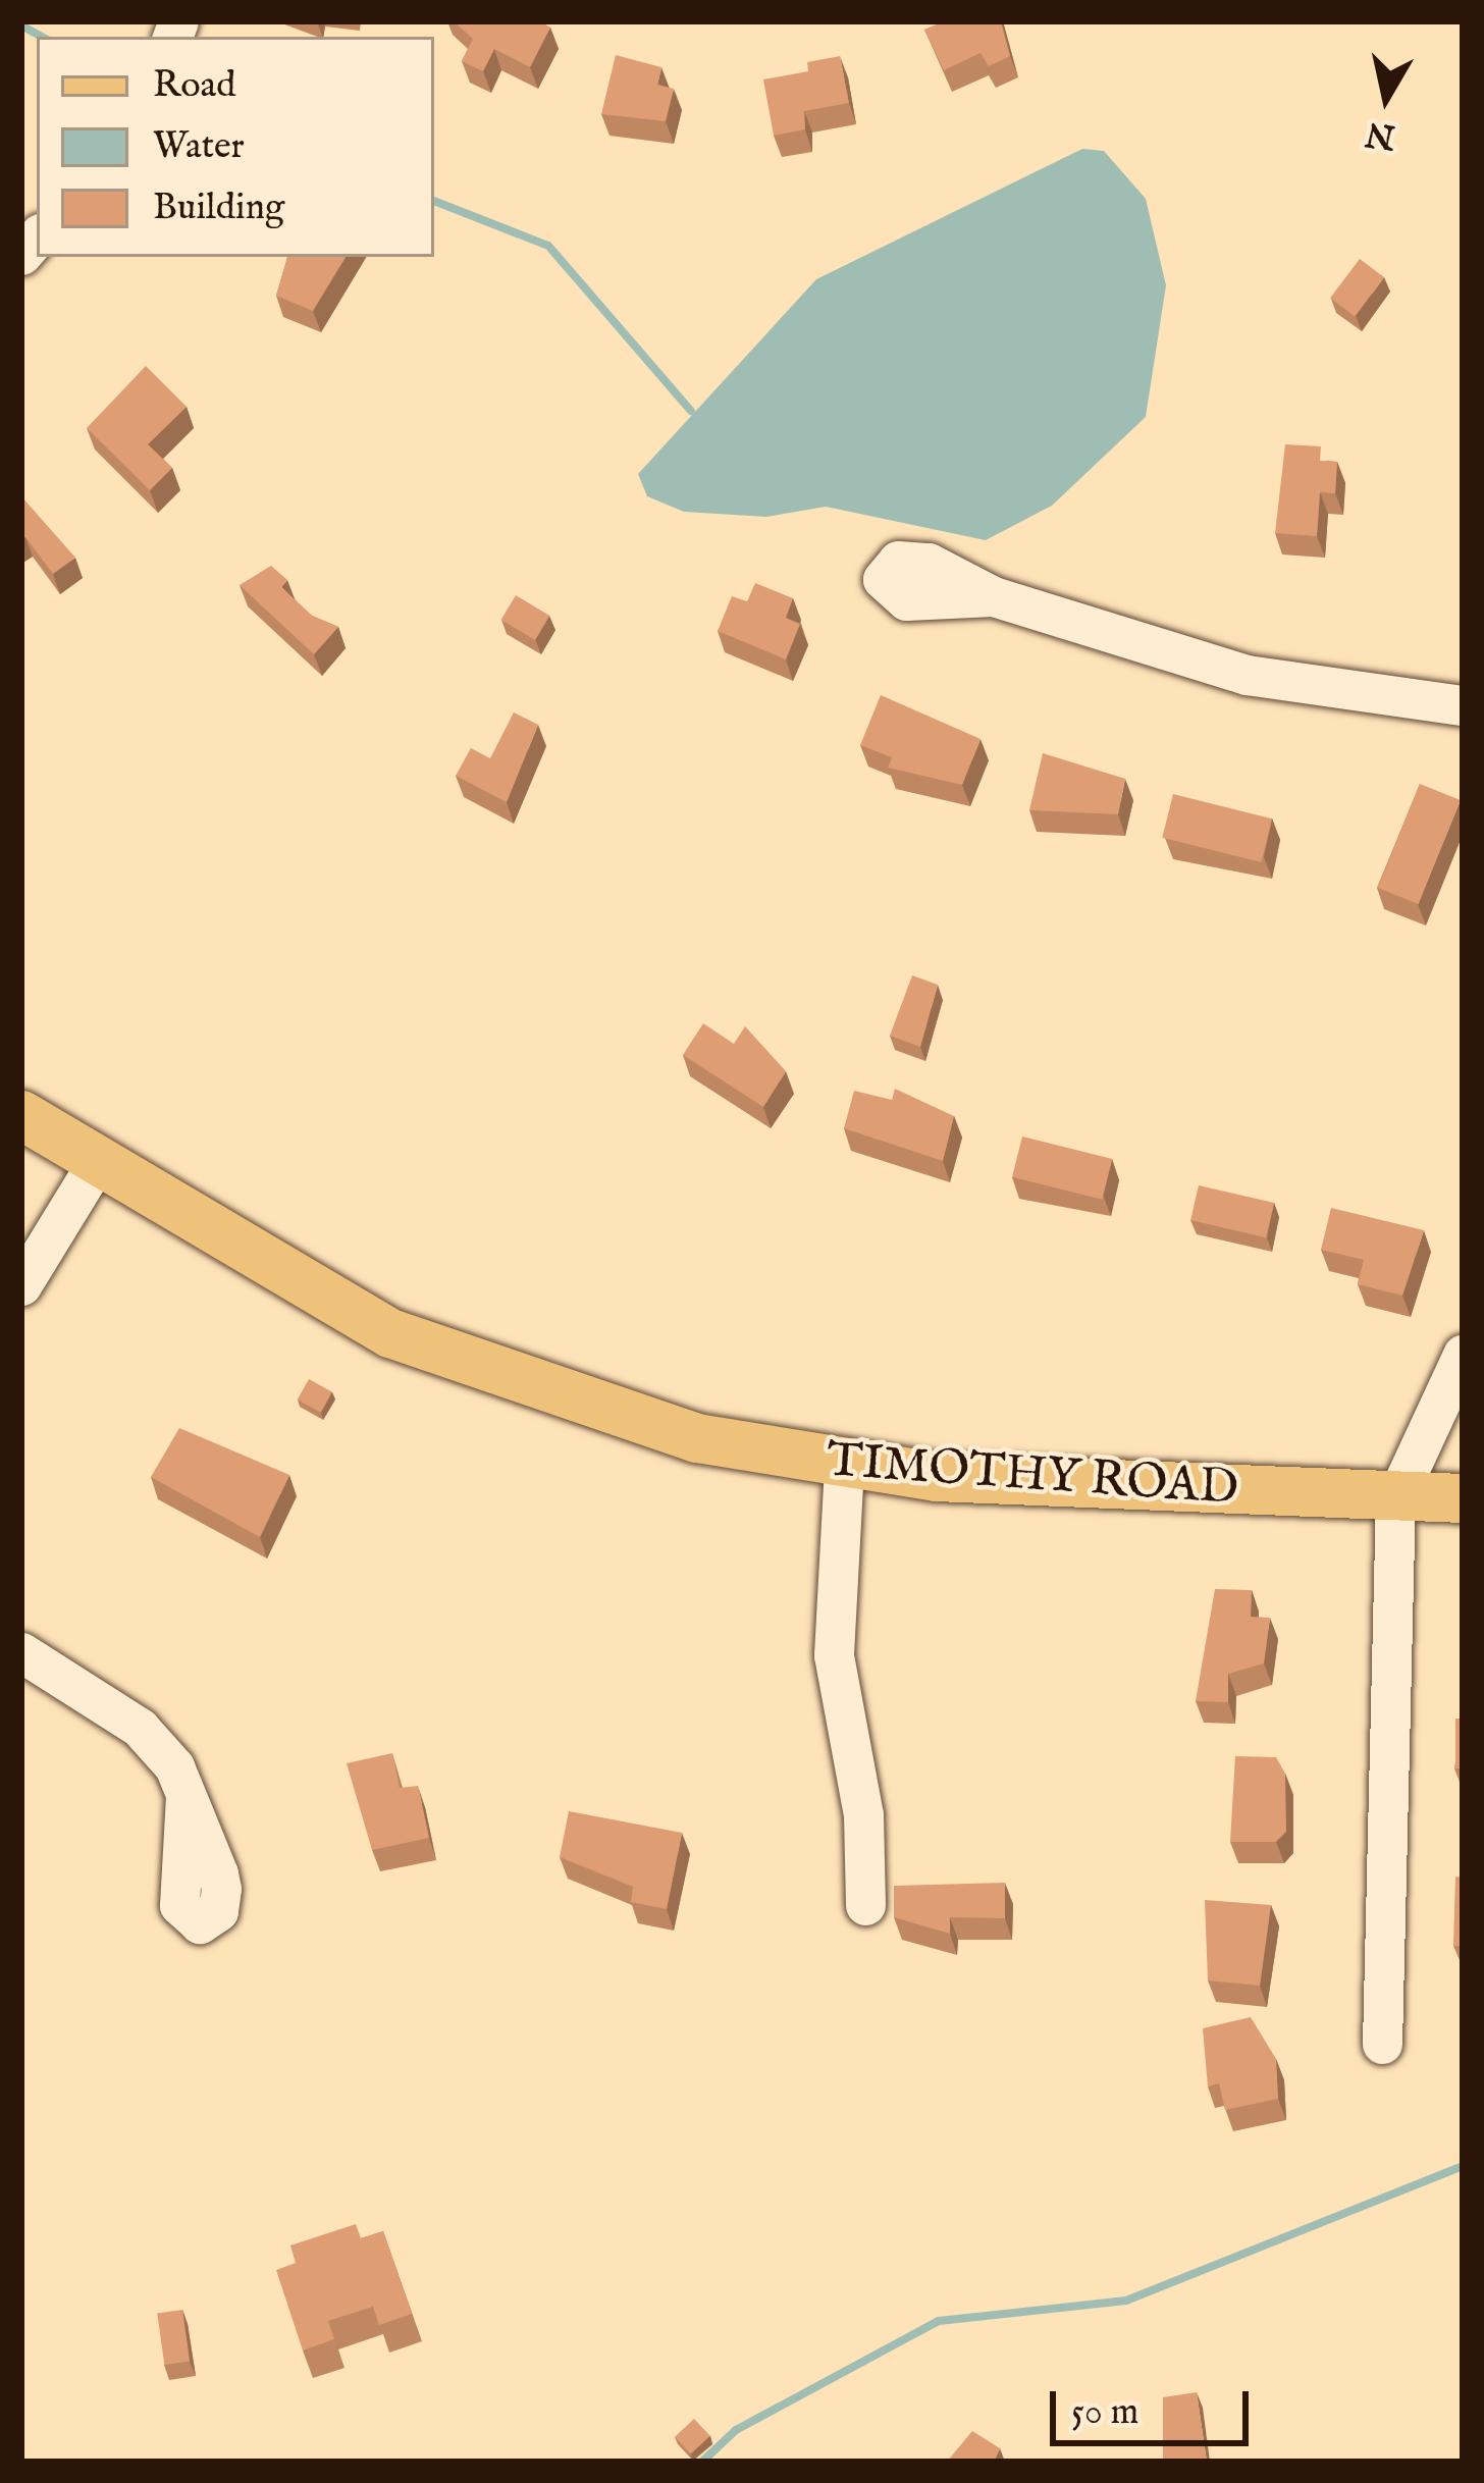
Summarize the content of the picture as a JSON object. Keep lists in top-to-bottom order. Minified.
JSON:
{"streets":{"main road":["TIMOTHY ROAD"]},"legend":["Road","Water","Building"],"scale_bar":"50 m","north":"bottom"}
